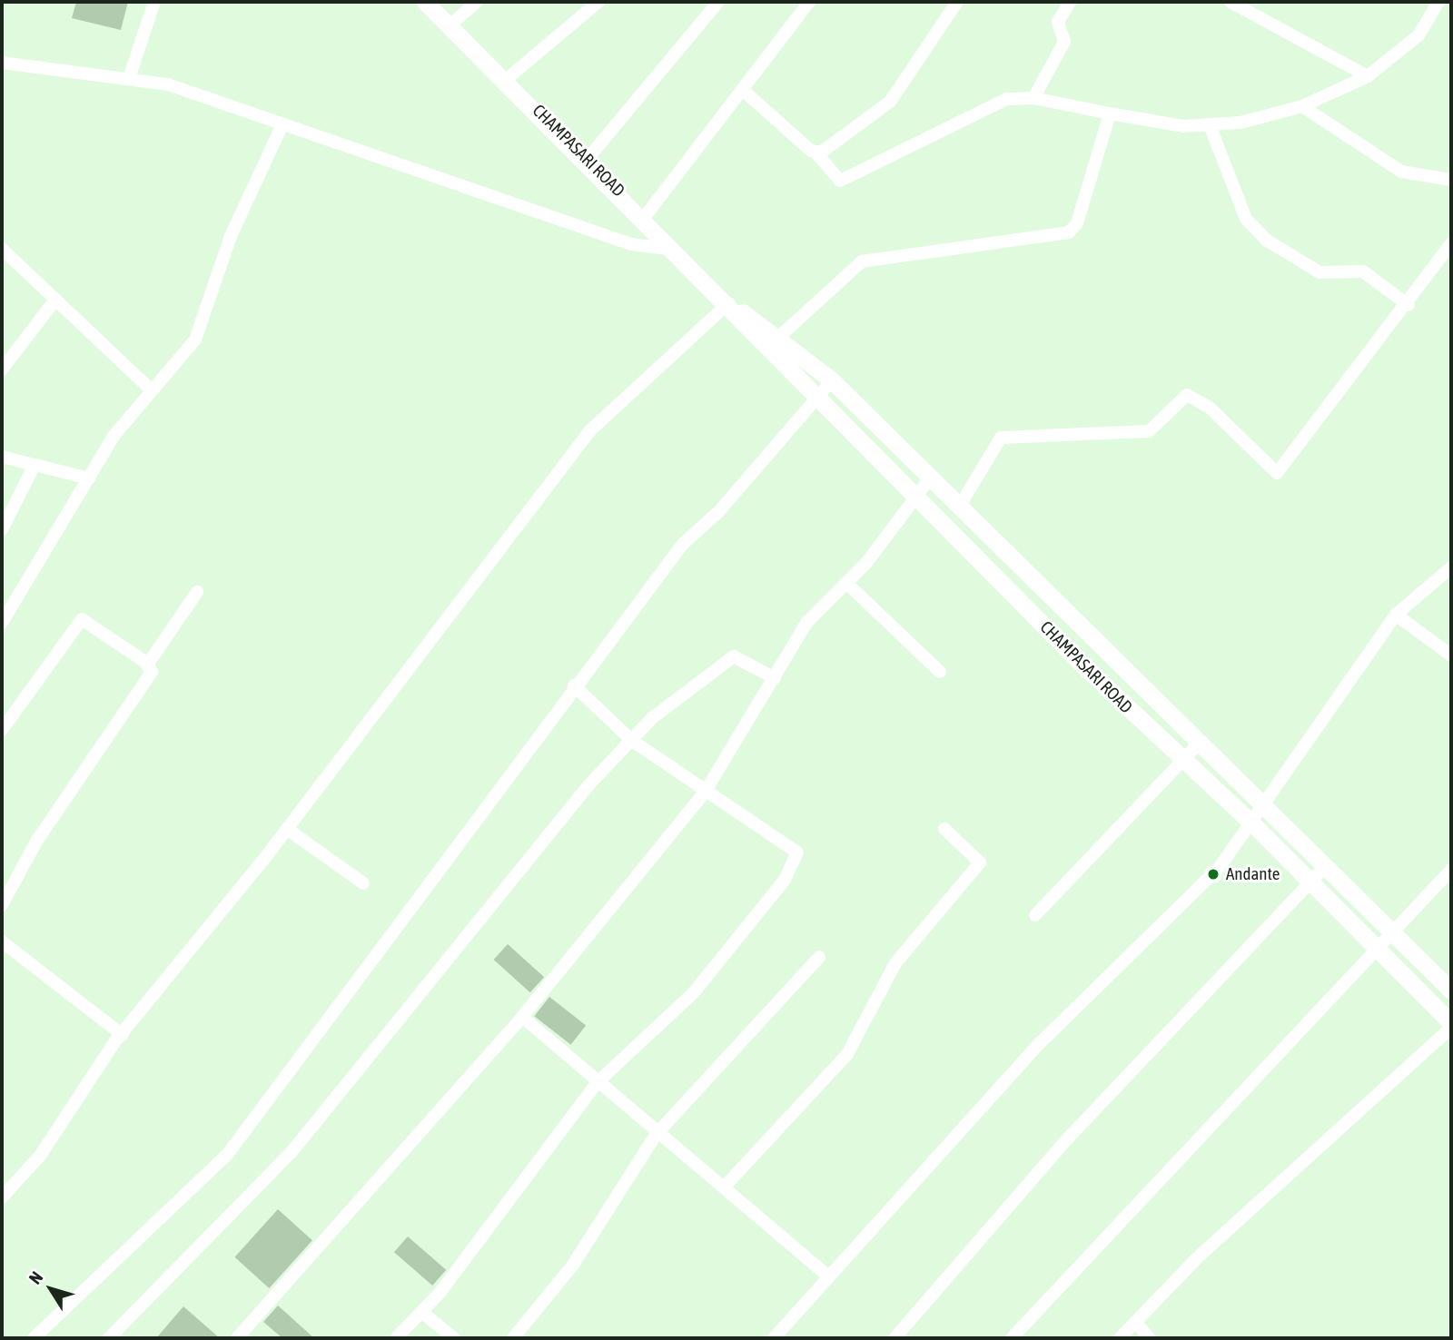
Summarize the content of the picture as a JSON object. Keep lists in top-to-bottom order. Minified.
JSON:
{"streets":{"main road":["CHAMPASARI ROAD"]},"places":["Andante"],"north":"top left"}
